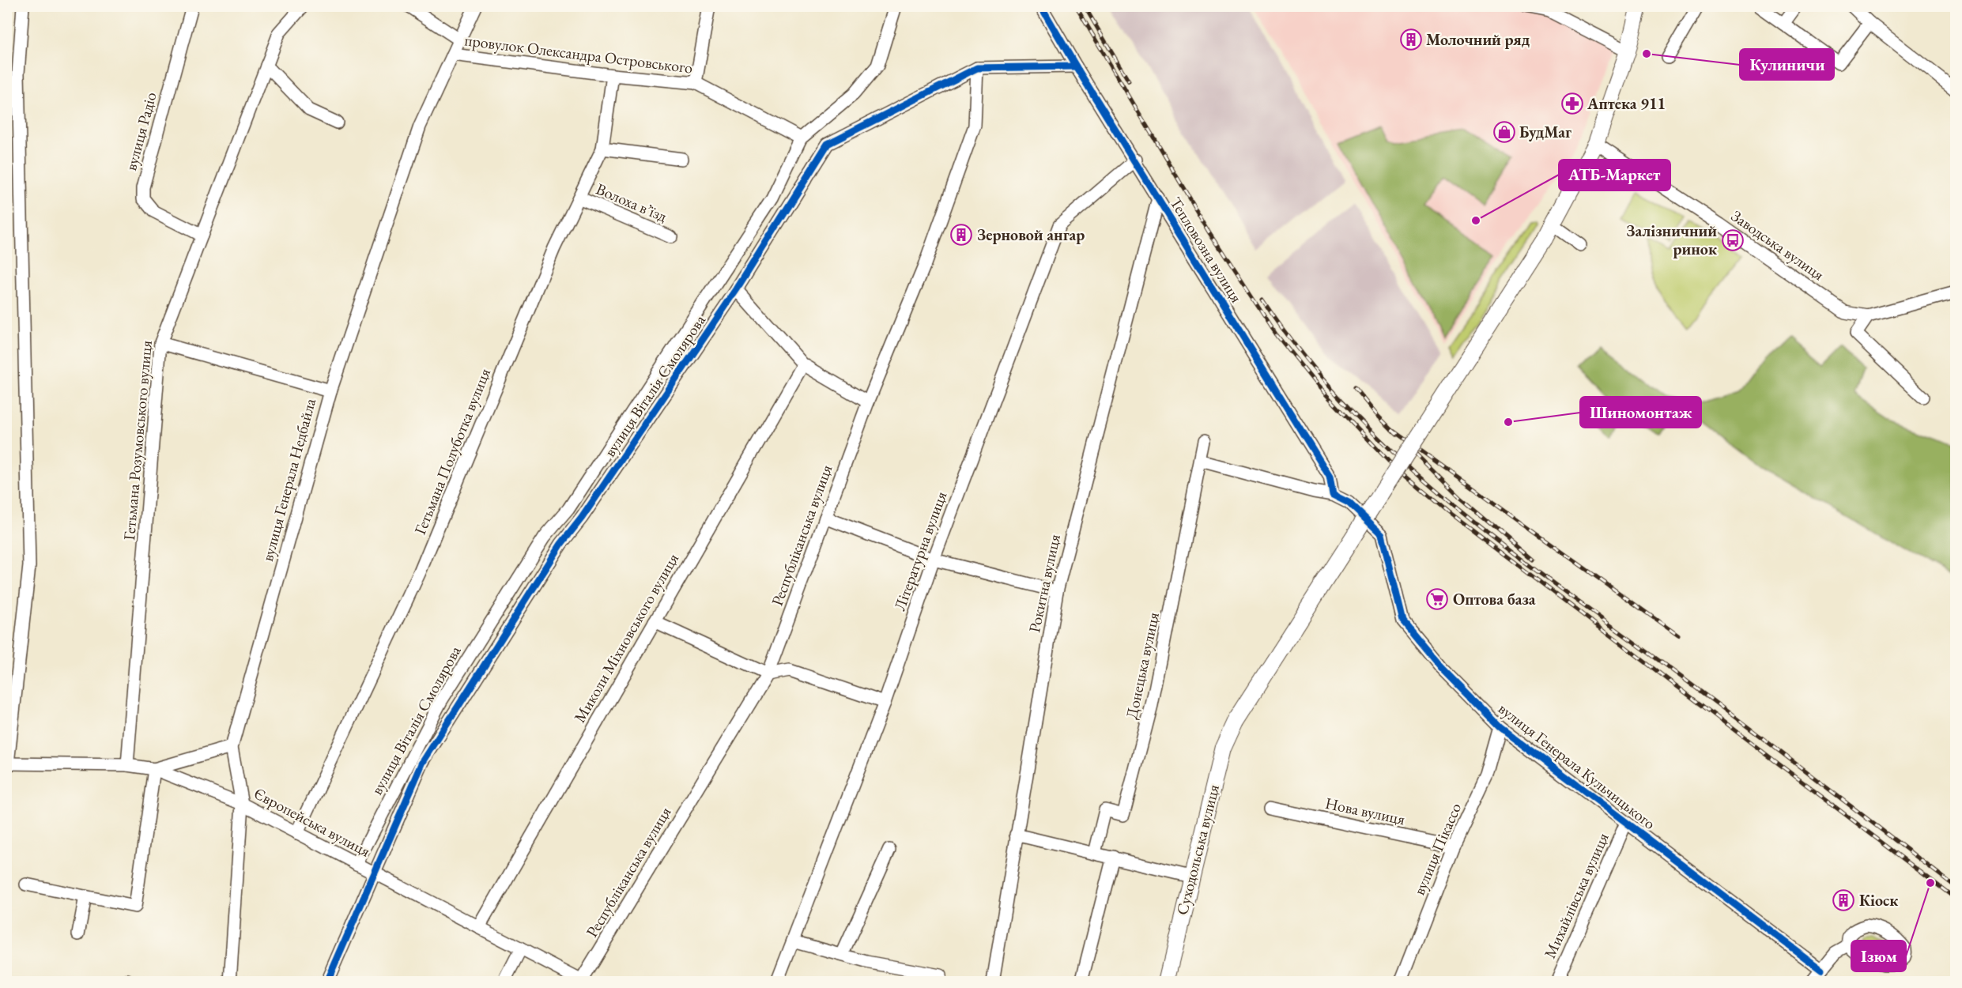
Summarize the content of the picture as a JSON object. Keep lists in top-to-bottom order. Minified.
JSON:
{"streets":{"main road":["Суходольська вулиця"],"street":["провулок Олександра Островського","вулиця Радіо","Волоха в’їзд","Заводська вулиця","Тепловозна вулиця","вулиця Віталія Смолярова","Гетьмана Розумовського вулиця","Гетьмана Полуботка вулиця","вулиця Генерала Недбайла","Республіканська вулиця","Літературна вулиця","Рокитна вулиця","Миколи Міхновського вулиця","Донецька вулиця","вулиця Генерала Кульчицького","Нова вулиця","Європейська вулиця","вулиця Пікассо","Михайлівська вулиця"]},"crossings":[["провулок Олександра Островського","вулиця Віталія Смолярова"],["провулок Олександра Островського","Гетьмана Полуботка вулиця"],["провулок Олександра Островського","вулиця Генерала Недбайла"],["вулиця Радіо","Гетьмана Розумовського вулиця"],["Волоха в’їзд","Гетьмана Полуботка вулиця"],["Заводська вулиця","Суходольська вулиця"],["Тепловозна вулиця","вулиця Віталія Смолярова"],["Тепловозна вулиця","Літературна вулиця"],["Тепловозна вулиця","Рокитна вулиця"],["Тепловозна вулиця","вулиця Генерала Кульчицького"],["вулиця Віталія Смолярова","Республіканська вулиця"],["вулиця Віталія Смолярова","Європейська вулиця"],["Гетьмана Розумовського вулиця","Європейська вулиця"],["Гетьмана Полуботка вулиця","Європейська вулиця"],["вулиця Генерала Недбайла","Європейська вулиця"],["Республіканська вулиця","Європейська вулиця"],["Миколи Міхновського вулиця","Європейська вулиця"],["вулиця Генерала Кульчицького","вулиця Пікассо"],["вулиця Генерала Кульчицького","Михайлівська вулиця"],["Нова вулиця","вулиця Пікассо"]],"places":{"building":["Молочний ряд","Зерновой ангар","Кіоск"],"other":["Кулиничи","АТБ-Маркет","Шиномонтаж","Ізюм"],"pharmacy":["Аптека 911"],"shop":["БудМаг"],"bus stop":["Залізничний ринок"],"supermarket":["Оптова база"]}}
